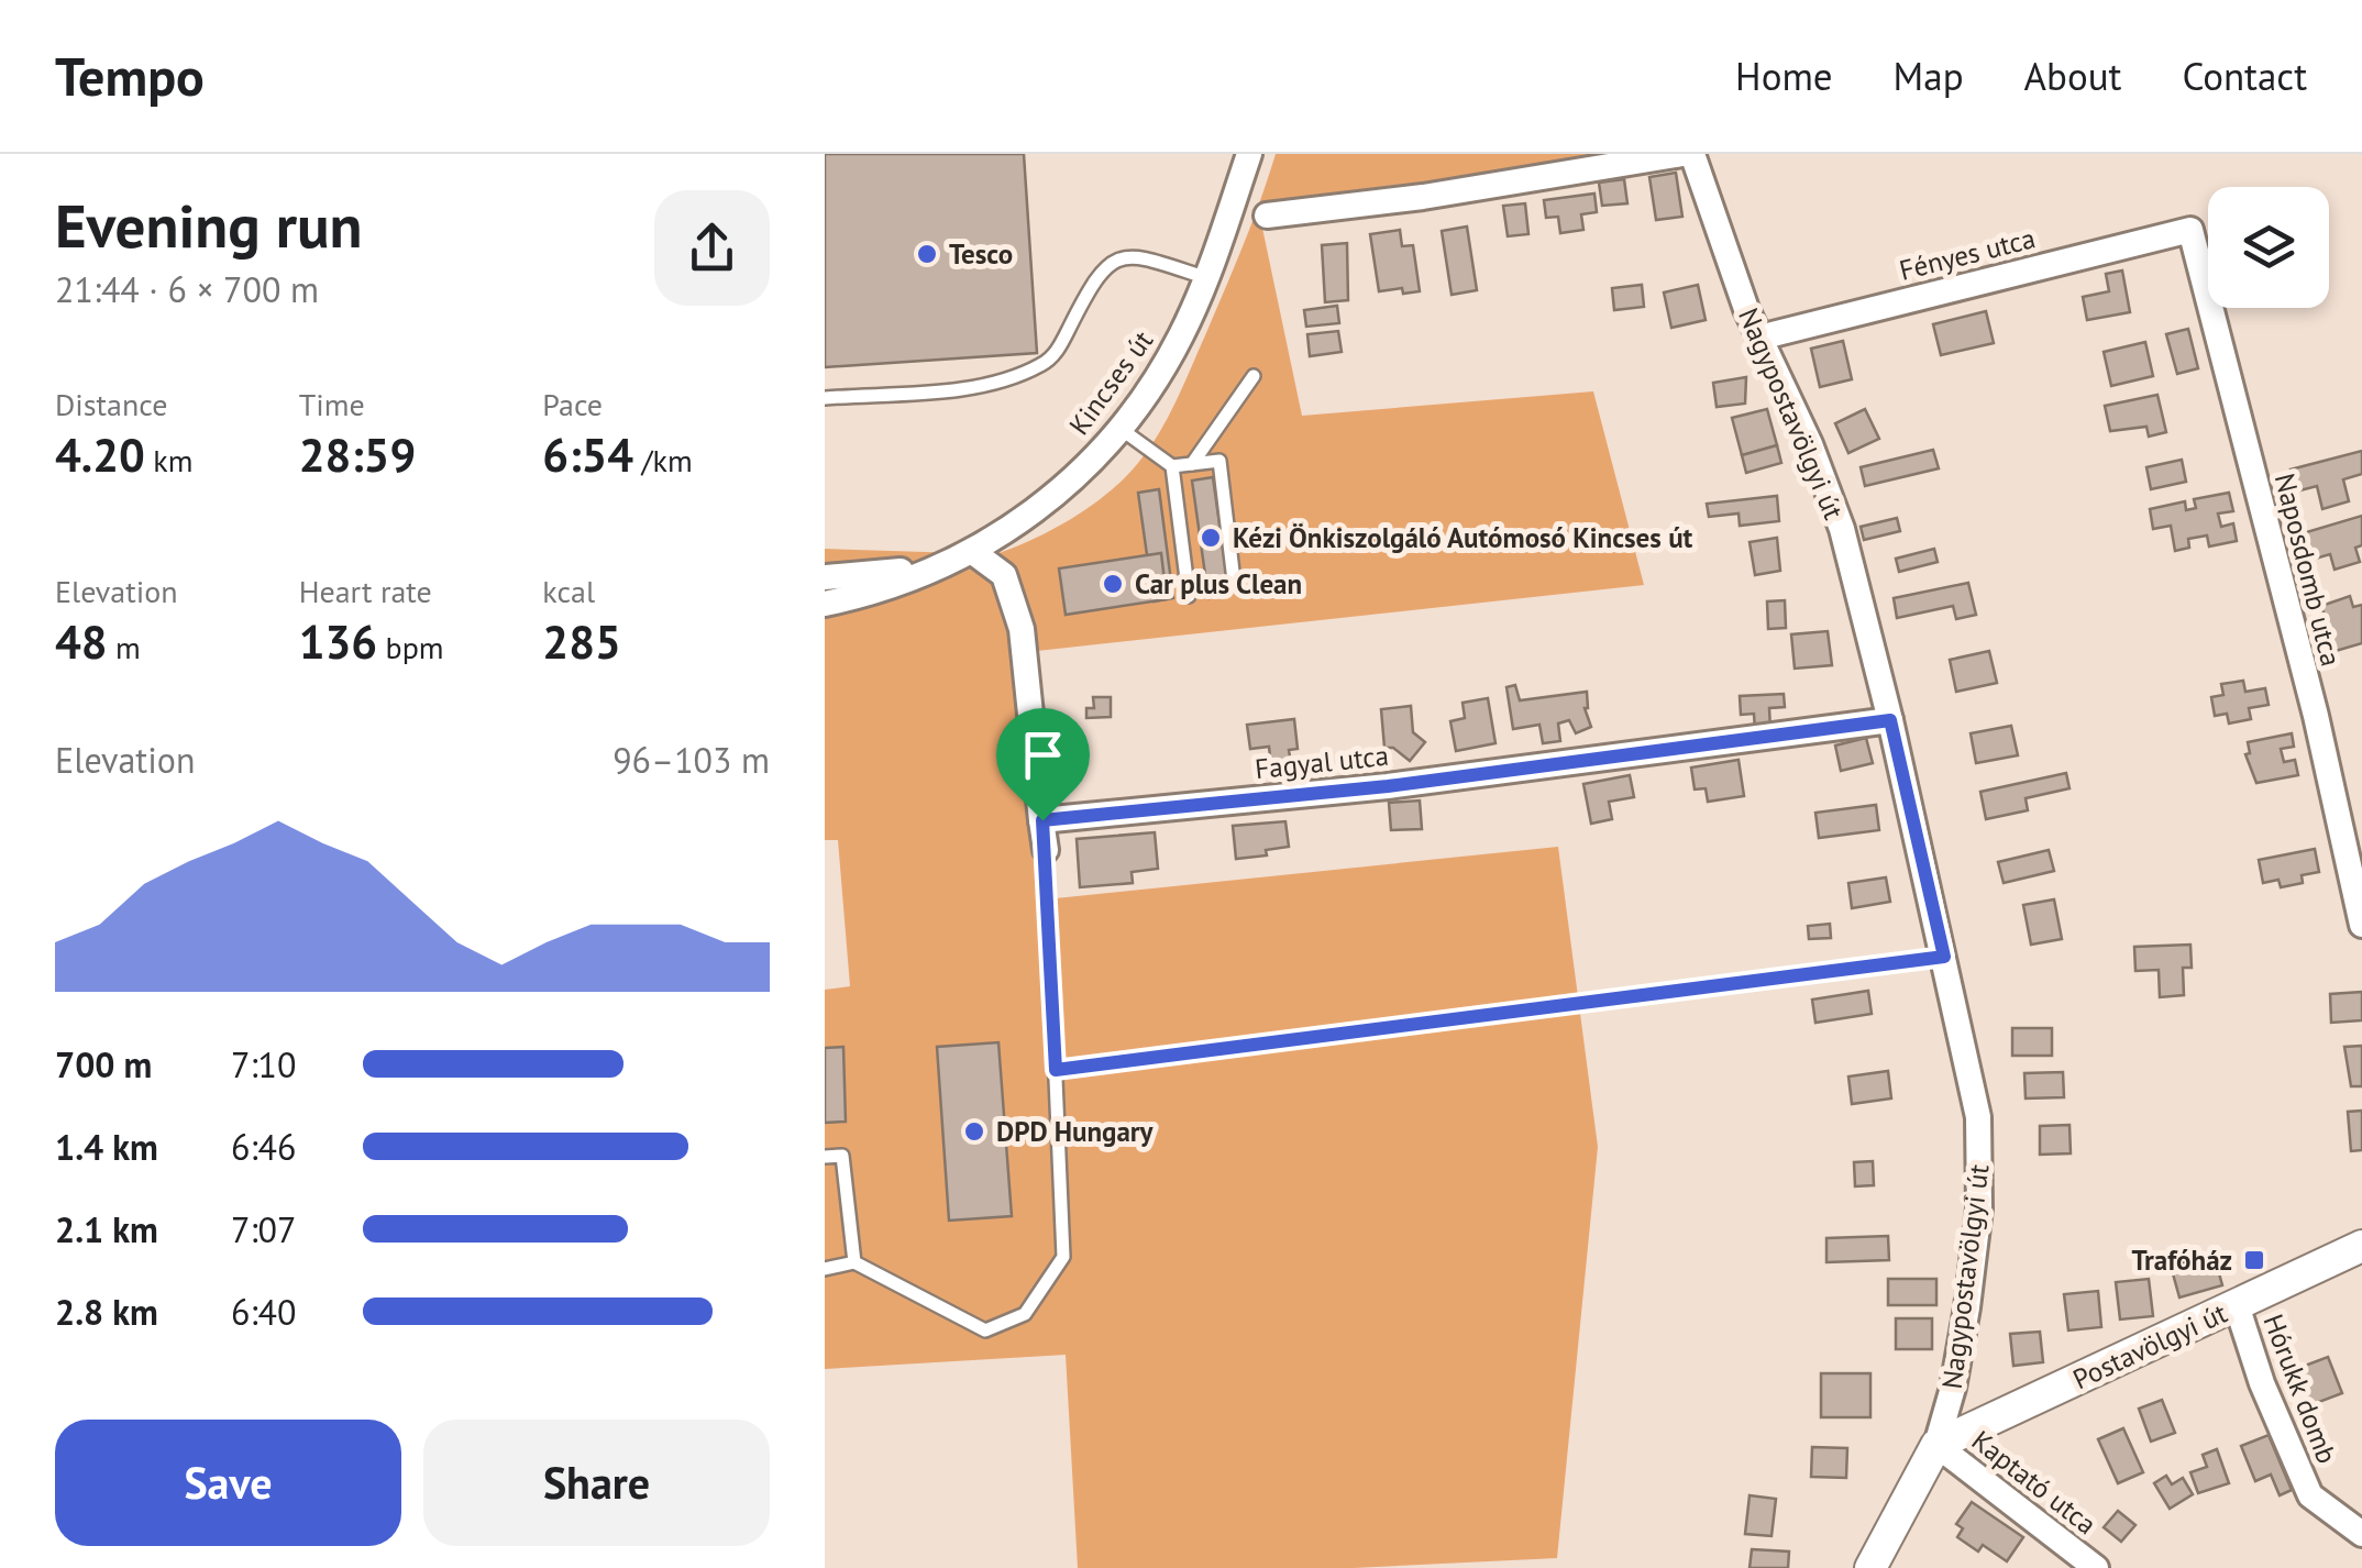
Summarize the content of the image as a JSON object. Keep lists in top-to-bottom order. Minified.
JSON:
{"streets":{"street":["Fényes utca","Kincses út","Nagypostavölgyi út","Naposdomb utca","Fagyal utca","Postavölgyi út","Hórukk domb","Kaptató utca"]},"crossings":[["Fényes utca","Nagypostavölgyi út"],["Fényes utca","Naposdomb utca"],["Nagypostavölgyi út","Fagyal utca"],["Nagypostavölgyi út","Postavölgyi út"],["Nagypostavölgyi út","Kaptató utca"],["Postavölgyi út","Hórukk domb"],["Postavölgyi út","Kaptató utca"]],"places":{"other":["Tesco","Kézi Önkiszolgáló Autómosó Kincses út","Car plus Clean","DPD Hungary"],"transit":["Trafóház"]},"page":{"header":"Tempo","nav":["Home","Map","About","Contact"],"heading":["Evening run","21:44 · 6 × 700 m"],"stats":[["Distance","4.20 km"],["Time","28:59"],["Pace","6:54 /km"],["Elevation","48 m"],["Heart rate","136 bpm"],["kcal","285"]],"chart":["Elevation","96–103 m"],"list":[{"name":"700 m","note":"7:10"},{"name":"1.4 km","note":"6:46"},{"name":"2.1 km","note":"7:07"},{"name":"2.8 km","note":"6:40"}],"buttons":["Save","Share"]}}
